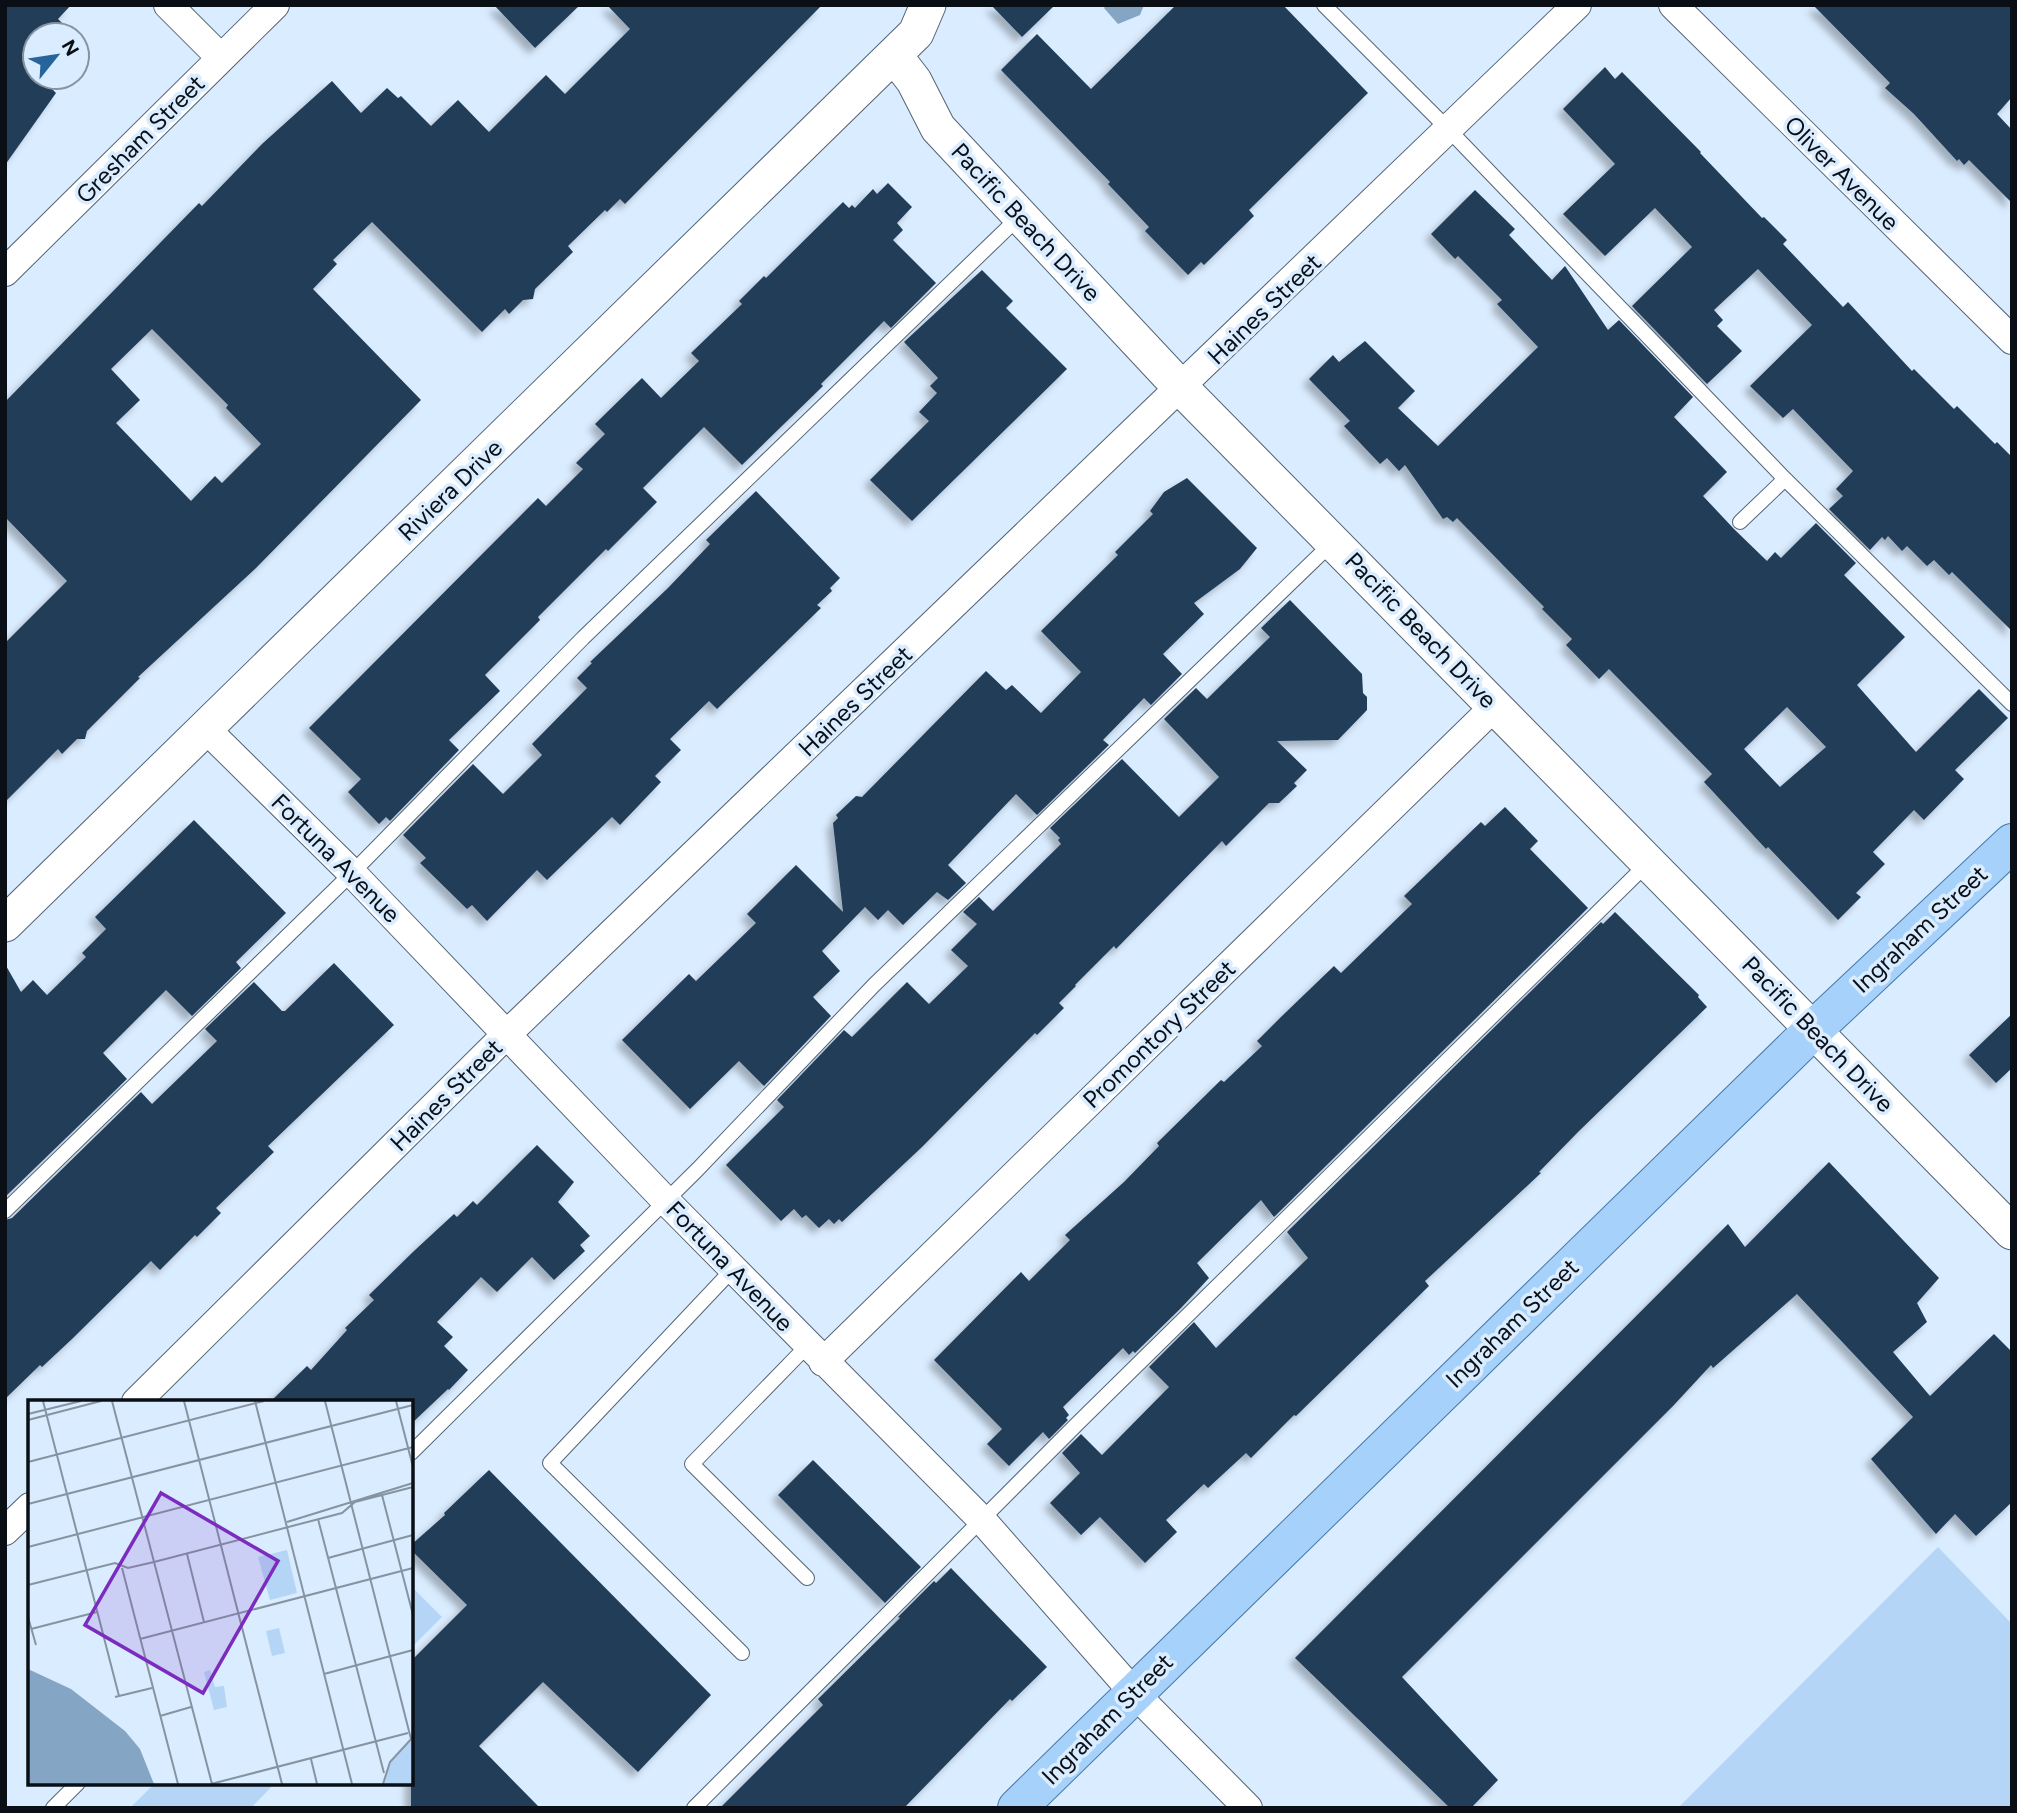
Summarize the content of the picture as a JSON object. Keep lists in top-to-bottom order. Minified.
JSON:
{"streets":{"main road":["Ingraham Street"],"street":["Gresham Street","Oliver Avenue","Pacific Beach Drive","Haines Street","Riviera Drive","Fortuna Avenue","Promontory Street"]},"crossings":[["Pacific Beach Drive","Haines Street"],["Pacific Beach Drive","Riviera Drive"],["Pacific Beach Drive","Ingraham Street"],["Pacific Beach Drive","Promontory Street"],["Haines Street","Fortuna Avenue"],["Riviera Drive","Fortuna Avenue"],["Fortuna Avenue","Ingraham Street"],["Fortuna Avenue","Promontory Street"]],"north":"top right"}
